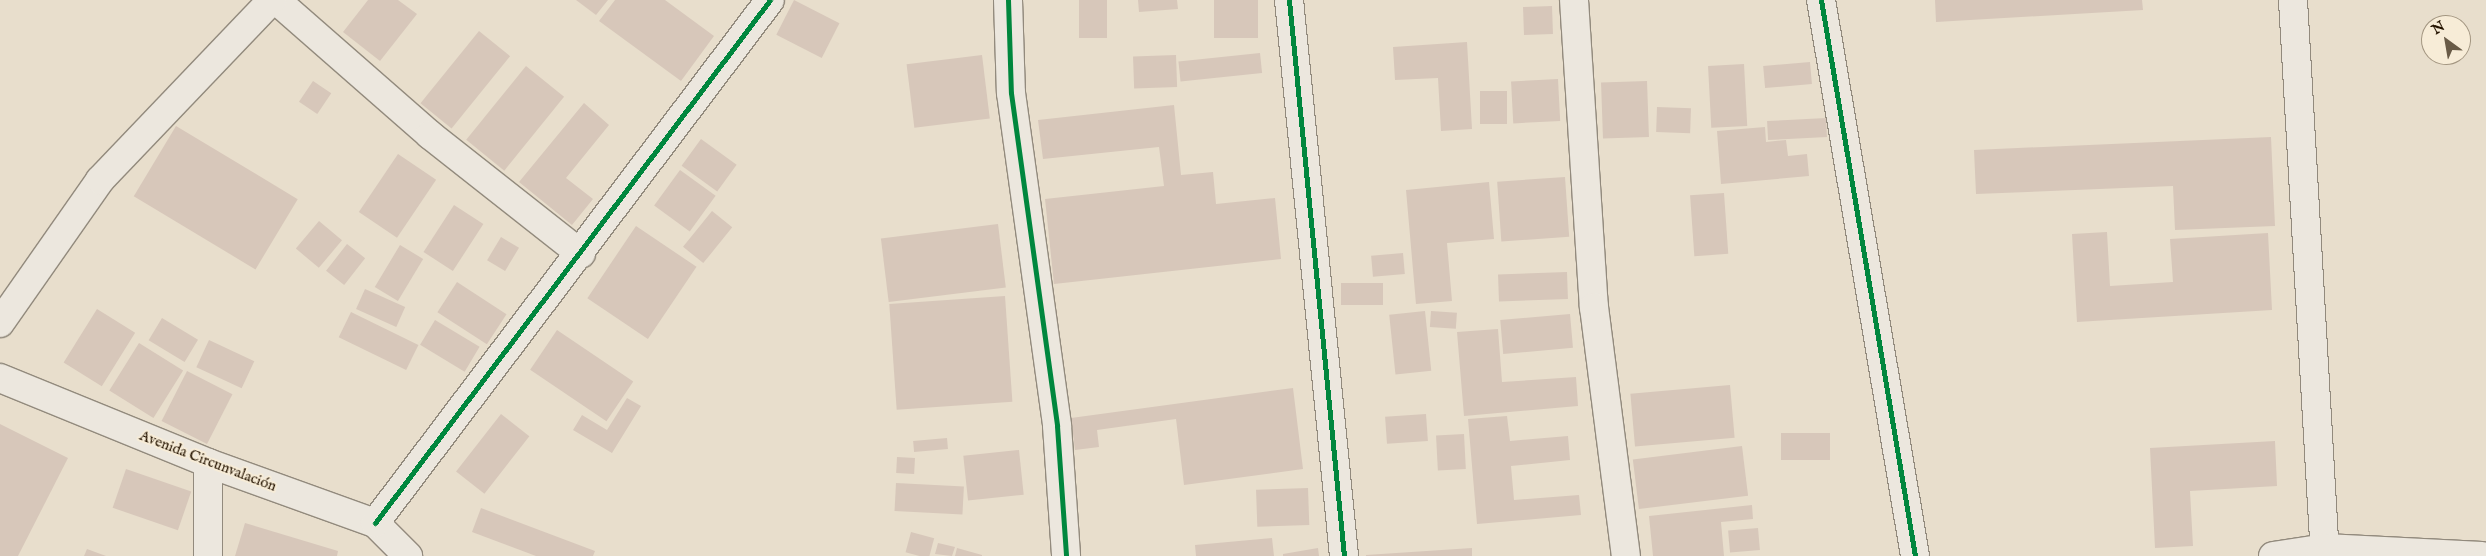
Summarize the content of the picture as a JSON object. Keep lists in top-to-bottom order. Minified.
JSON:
{"streets":{"street":["Avenida Circunvalación"]},"north":"top left"}
